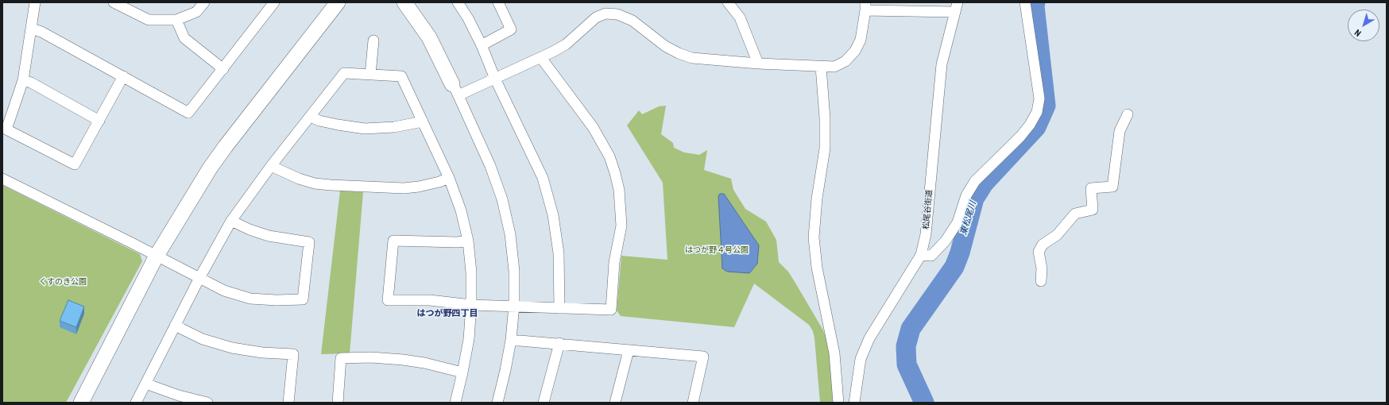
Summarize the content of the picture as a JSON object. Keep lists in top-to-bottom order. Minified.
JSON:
{"streets":{"street":["松尾谷街道"]},"districts":["はつが野四丁目"],"water":["東松尾川"],"parks":["はつが野４号公園","くすのき公園"],"north":"bottom left"}
